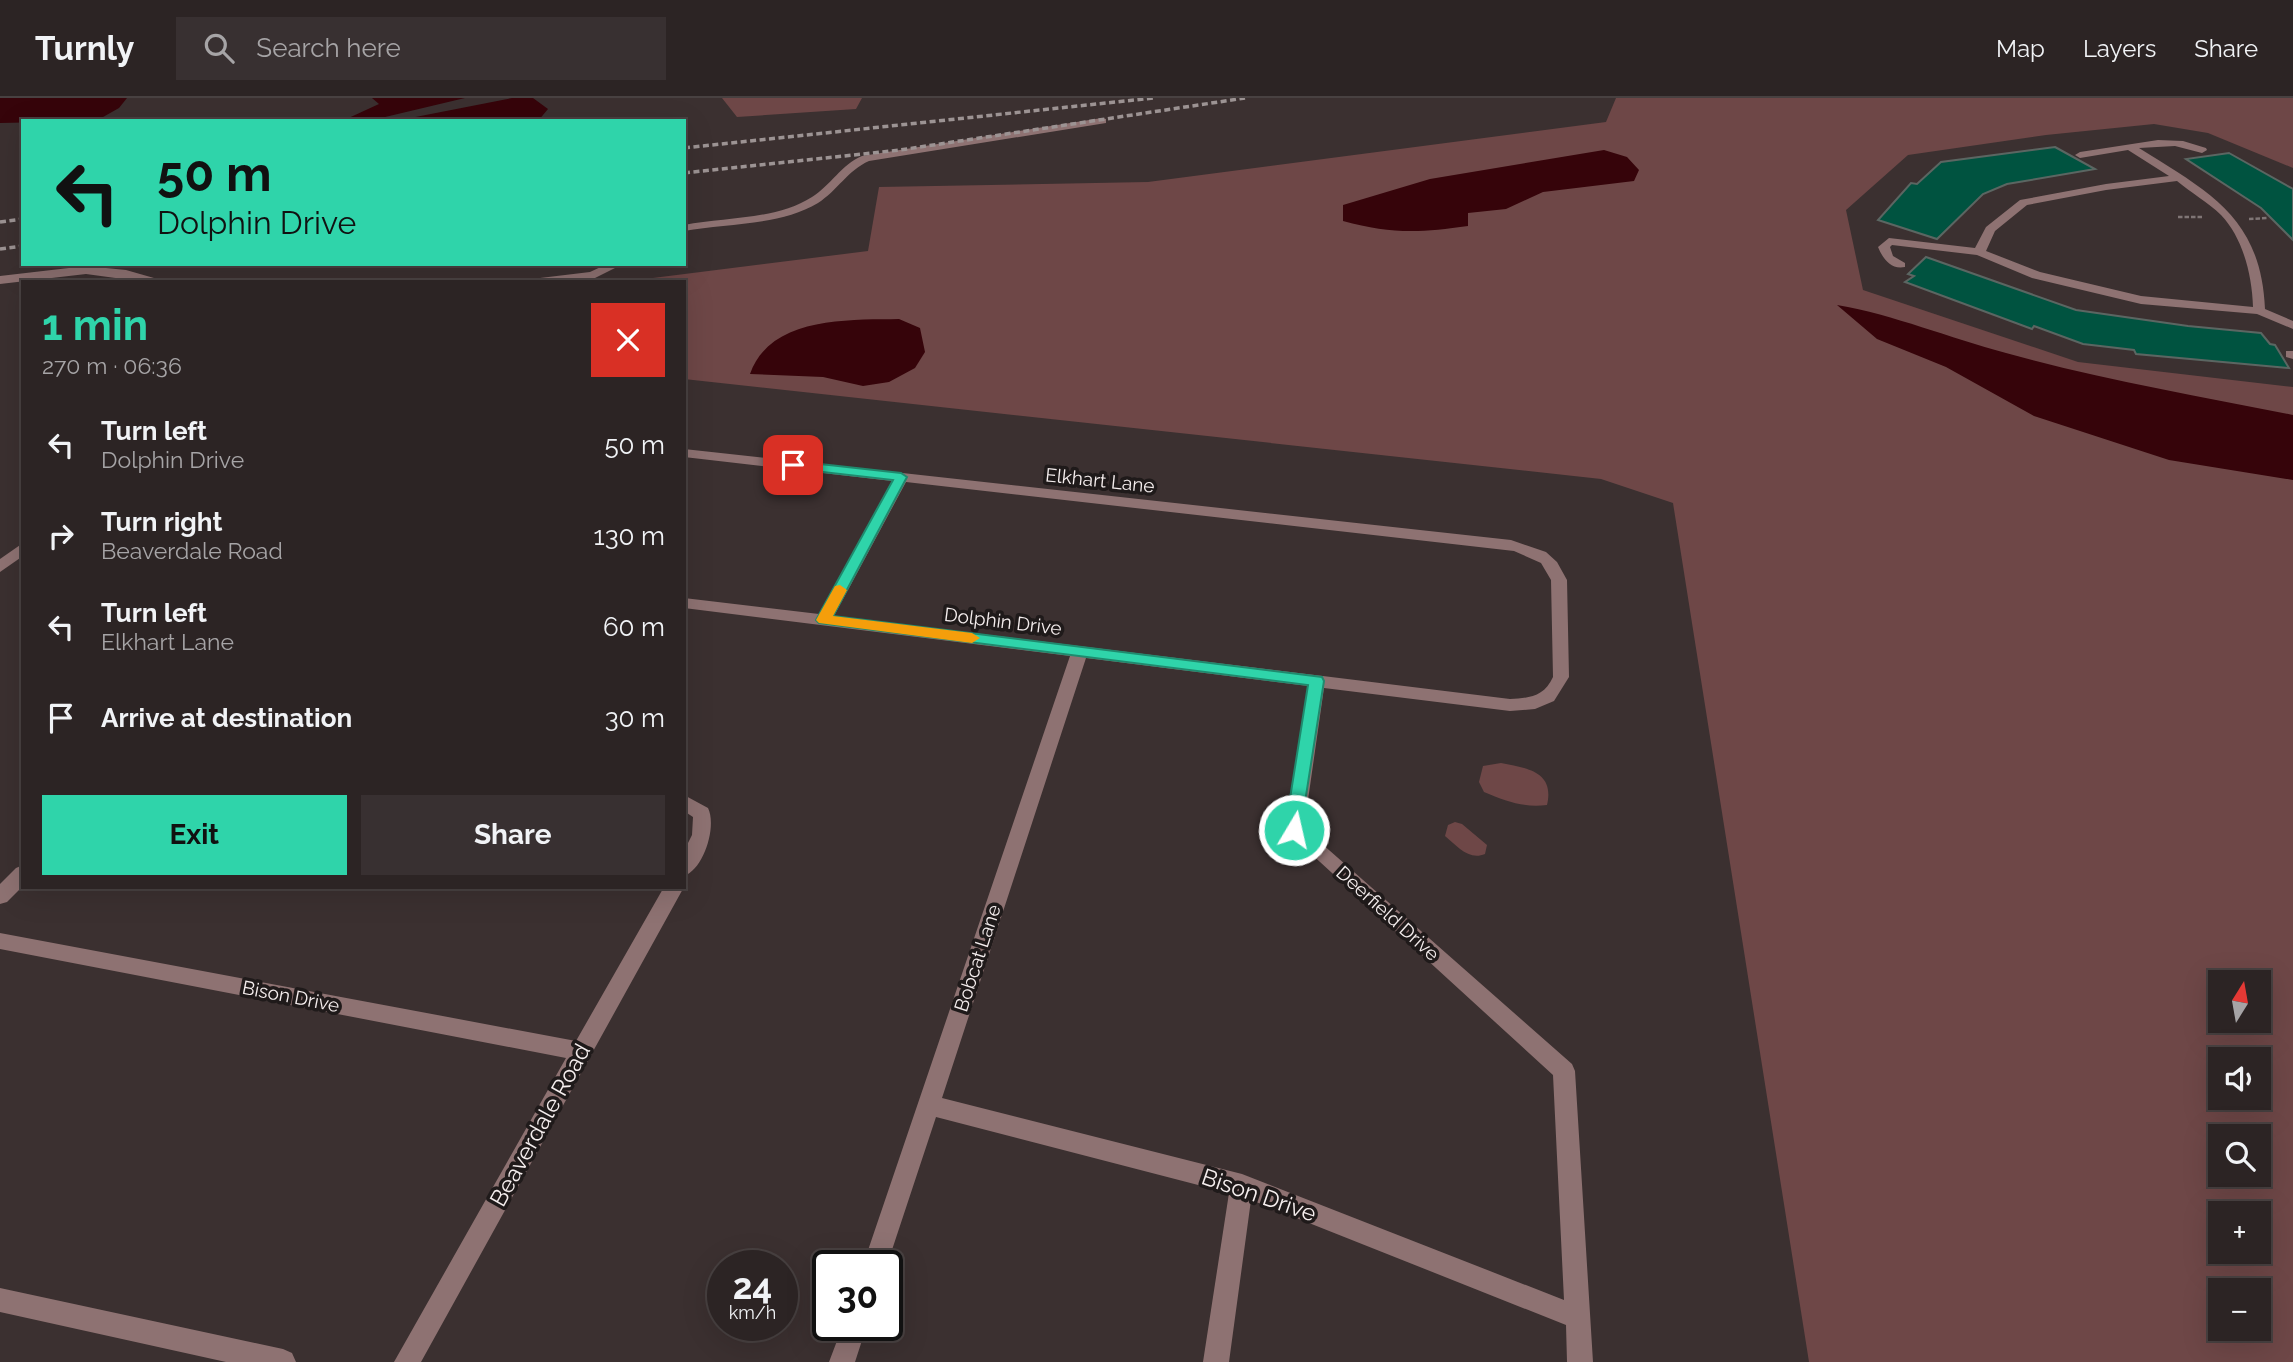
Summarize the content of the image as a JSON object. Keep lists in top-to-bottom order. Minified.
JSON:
{"streets":{"street":["Elkhart Lane","Dolphin Drive","Deerfield Drive","Bobcat Lane","Bison Drive","Beaverdale Road"]},"crossings":[["Elkhart Lane","Dolphin Drive"],["Elkhart Lane","Deerfield Drive"],["Dolphin Drive","Deerfield Drive"],["Dolphin Drive","Bobcat Lane"],["Deerfield Drive","Bison Drive"],["Bobcat Lane","Bison Drive"],["Bison Drive","Beaverdale Road"]],"north":"top","page":{"header":"Turnly","search":"Search here","nav":["Map","Layers","Share"],"turn":["50 m","Dolphin Drive"],"heading":["1 min","270 m · 06:36"],"list":[{"name":"Turn left","note":"Dolphin Drive","value":"50 m"},{"name":"Turn right","note":"Beaverdale Road","value":"130 m"},{"name":"Turn left","note":"Elkhart Lane","value":"60 m"},{"name":"Arrive at destination","value":"30 m"}],"buttons":["Exit","Share"],"map_buttons":["+","−"],"speed":"24 km/h","limit":"30"}}
